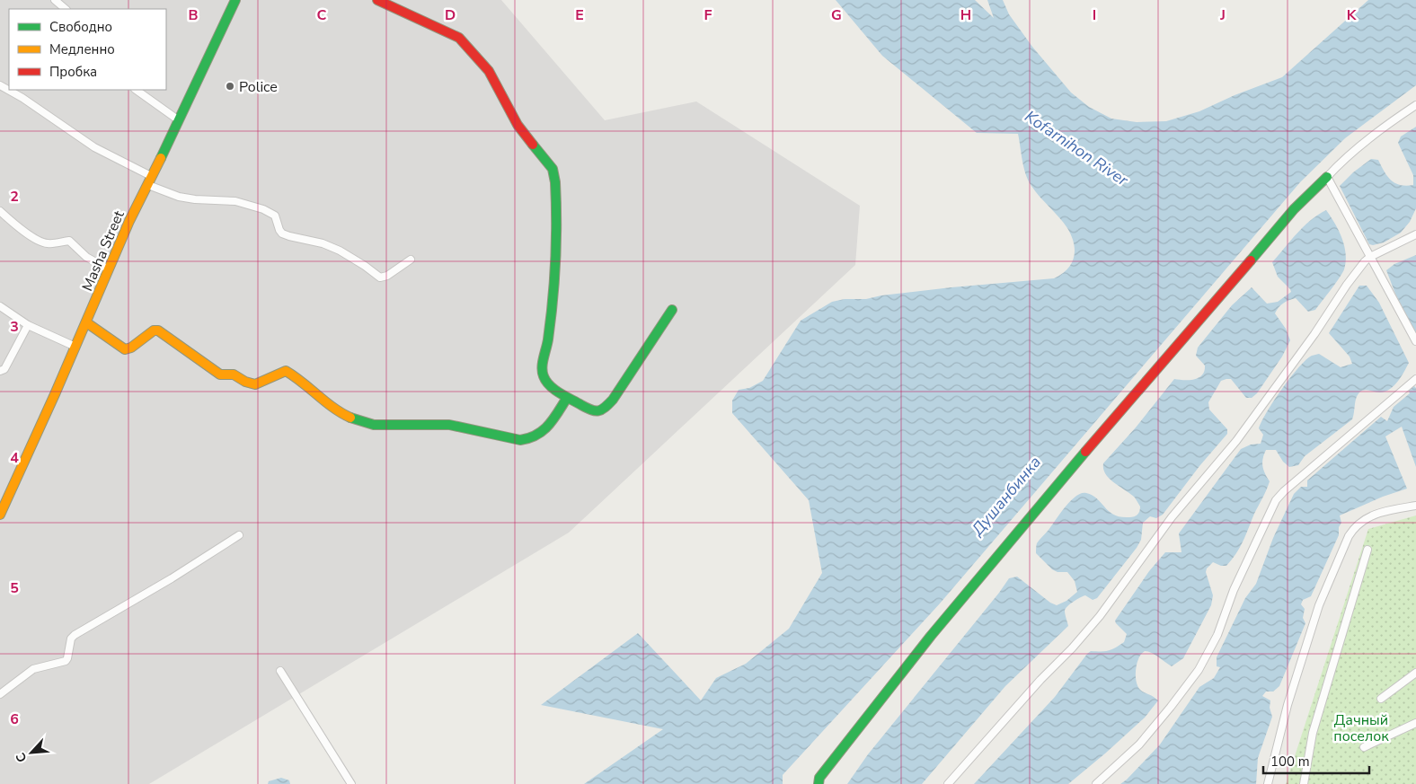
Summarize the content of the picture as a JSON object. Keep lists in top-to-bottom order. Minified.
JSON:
{"streets":{"street":["Masha Street"]},"water":["Kofarnihon River","Душанбинка"],"parks":["Дачный поселок"],"places":["Police"],"legend":["Свободно","Медленно","Пробка"],"scale_bar":"100 m","north":"bottom left","grid":{"columns":["B","C","D","E","F","G","H","I","J","K"],"rows":["2","3","4","5","6"]}}
